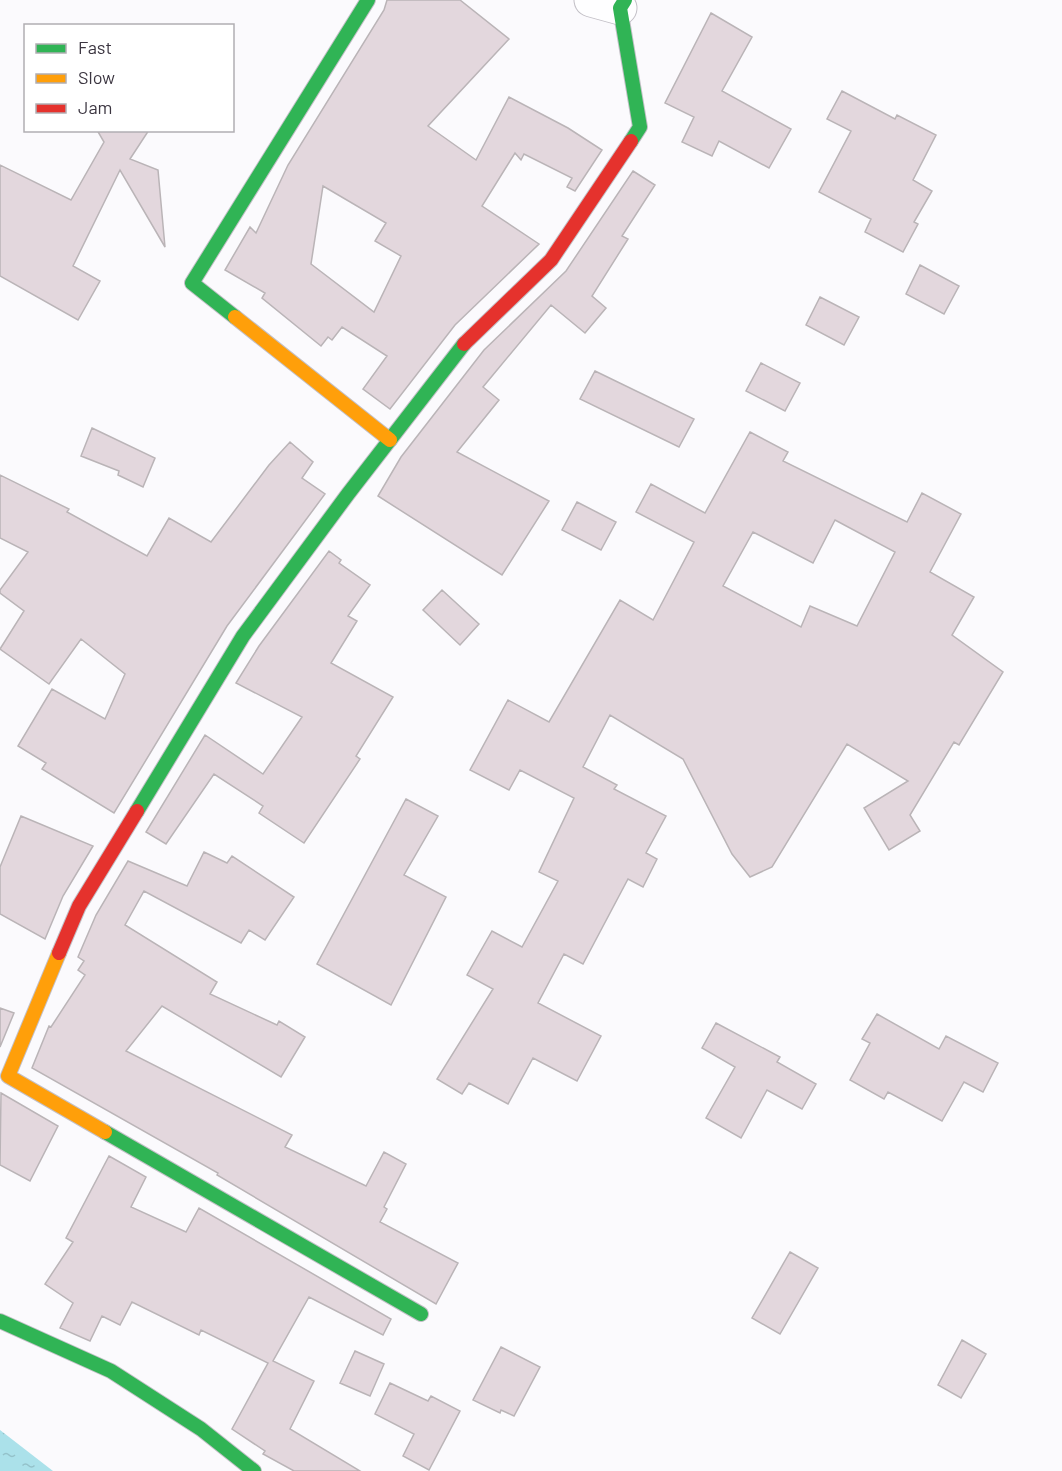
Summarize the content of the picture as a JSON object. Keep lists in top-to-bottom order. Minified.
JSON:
{"legend":["Fast","Slow","Jam"]}
